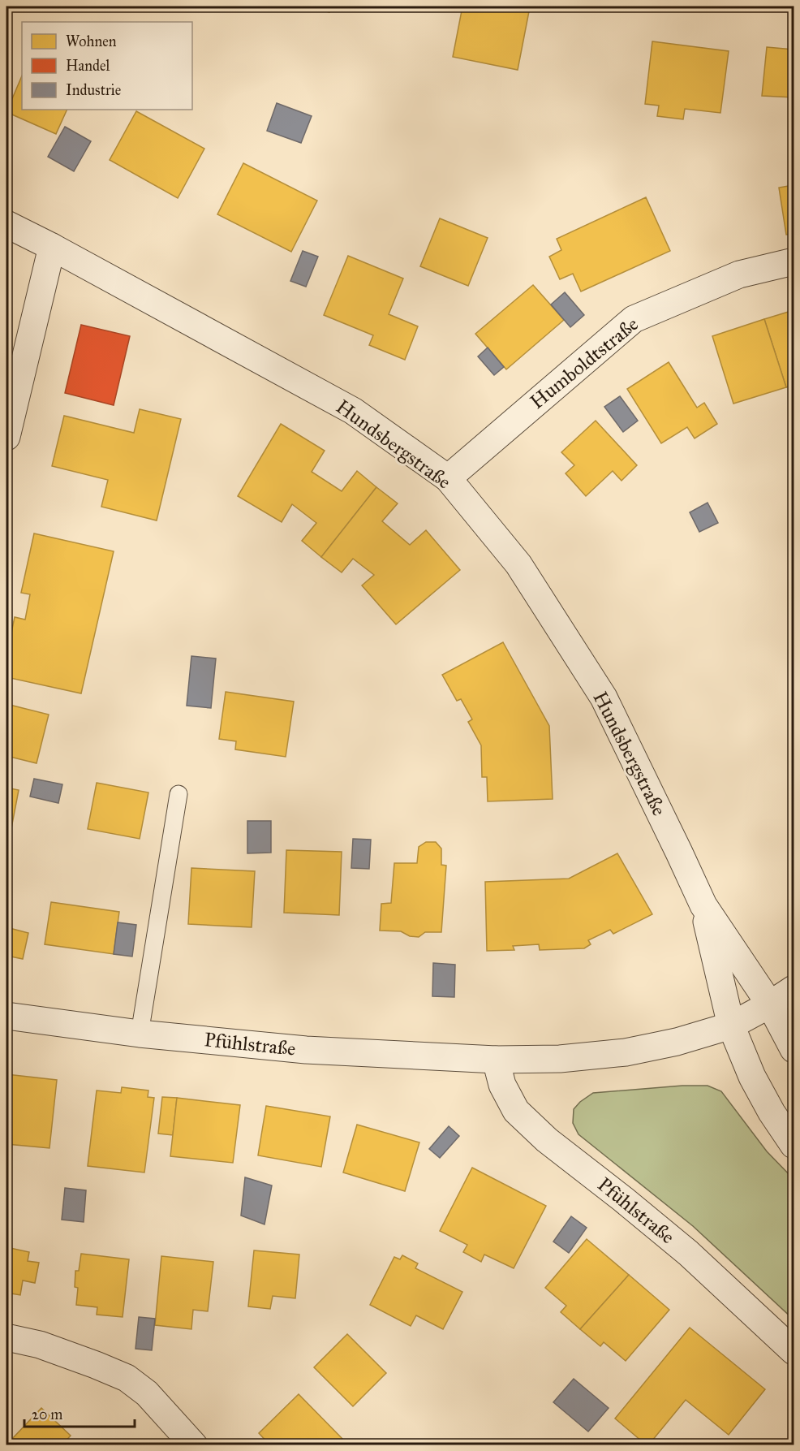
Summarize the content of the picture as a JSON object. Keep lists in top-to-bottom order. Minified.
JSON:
{"streets":{"street":["Humboldtstraße","Hundsbergstraße","Pfühlstraße"]},"crossings":[["Humboldtstraße","Hundsbergstraße"],["Hundsbergstraße","Pfühlstraße"]],"legend":["Wohnen","Handel","Industrie"],"scale_bar":"20 m"}
